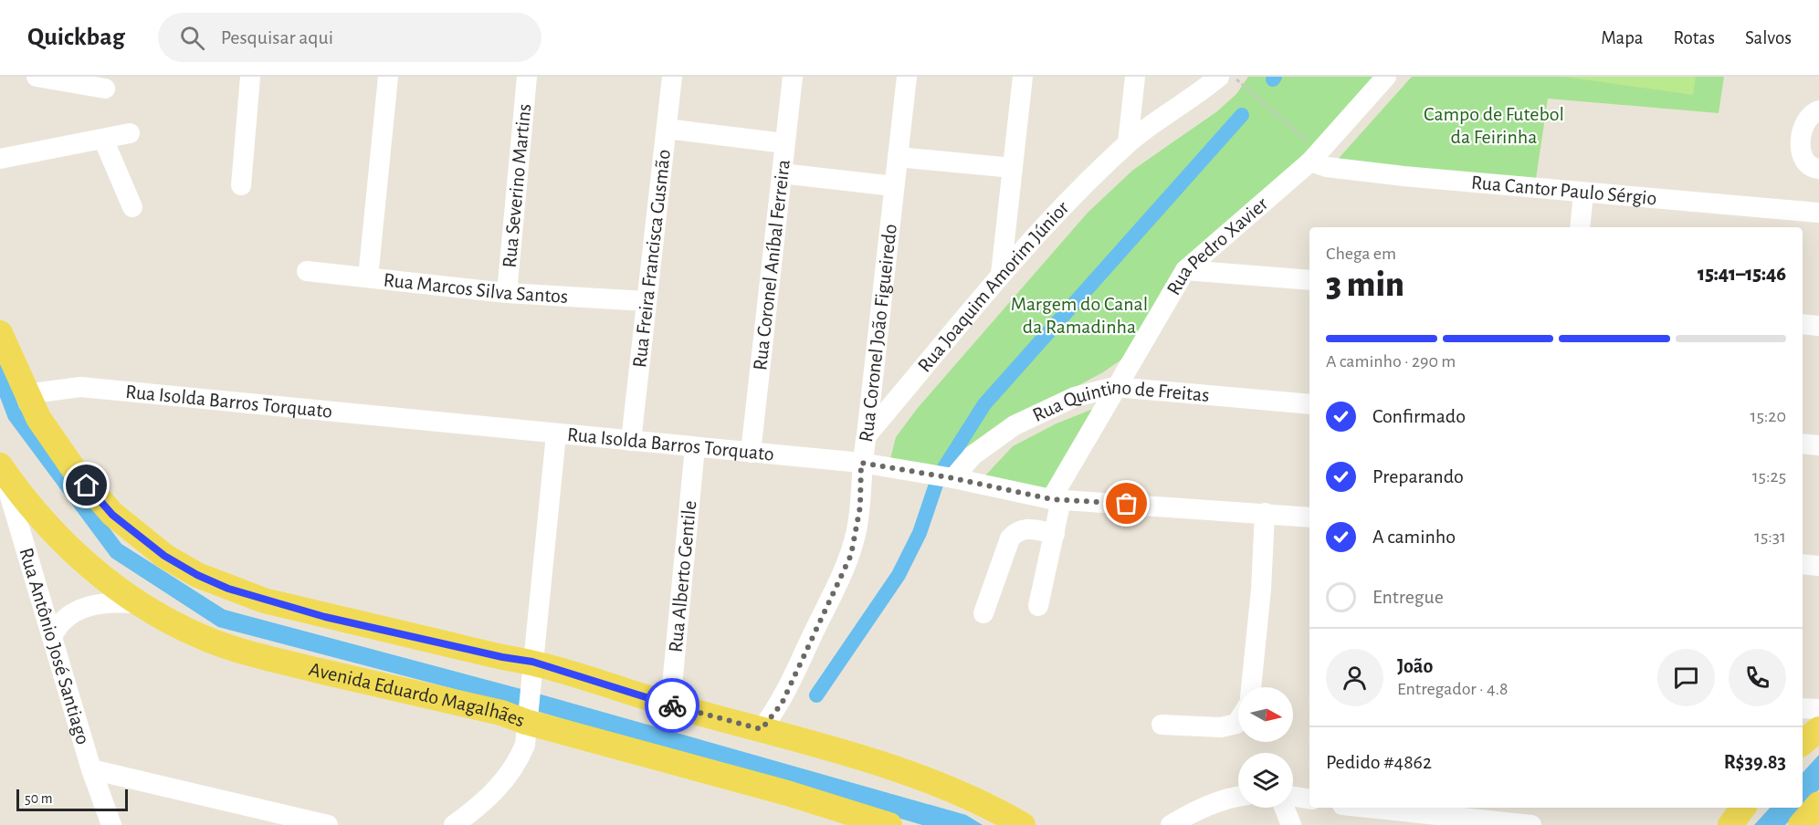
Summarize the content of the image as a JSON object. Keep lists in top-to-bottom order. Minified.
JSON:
{"streets":{"main road":["Avenida Eduardo Magalhães"],"street":["Rua Severino Martins","Rua Cantor Paulo Sérgio","Rua Pedro Xavier","Rua Freira Francisca Gusmão","Rua Coronel Aníbal Ferreira","Rua Joaquim Amorim Júnior","Rua Marcos Silva Santos","Rua Coronel João Figueiredo","Rua Isolda Barros Torquato","Rua Quintino de Freitas","Rua Alberto Gentile","Rua Antônio José Santiago"]},"crossings":[["Rua Severino Martins","Rua Marcos Silva Santos"],["Rua Cantor Paulo Sérgio","Rua Pedro Xavier"],["Rua Pedro Xavier","Rua Isolda Barros Torquato"],["Rua Pedro Xavier","Rua Quintino de Freitas"],["Rua Freira Francisca Gusmão","Rua Marcos Silva Santos"],["Rua Freira Francisca Gusmão","Rua Isolda Barros Torquato"],["Rua Coronel Aníbal Ferreira","Rua Isolda Barros Torquato"],["Rua Joaquim Amorim Júnior","Rua Coronel João Figueiredo"],["Rua Coronel João Figueiredo","Rua Isolda Barros Torquato"],["Rua Isolda Barros Torquato","Rua Quintino de Freitas"],["Rua Isolda Barros Torquato","Rua Alberto Gentile"],["Rua Antônio José Santiago","Avenida Eduardo Magalhães"]],"parks":["Campo de Futebol da Feirinha","Margem do Canal da Ramadinha"],"scale_bar":"50 m","north":"right","page":{"header":"Quickbag","search":"Pesquisar aqui","nav":["Mapa","Rotas","Salvos"],"heading":["3 min","Chega em","15:41–15:46"],"panel":["João","Entregador · 4.8","Pedido #4862","R$39.83"],"bar":"A caminho · 290 m","list":[["Confirmado","15:20"],["Preparando","15:25"],["A caminho","15:31"],"Entregue"],"scale":"50 m"}}
